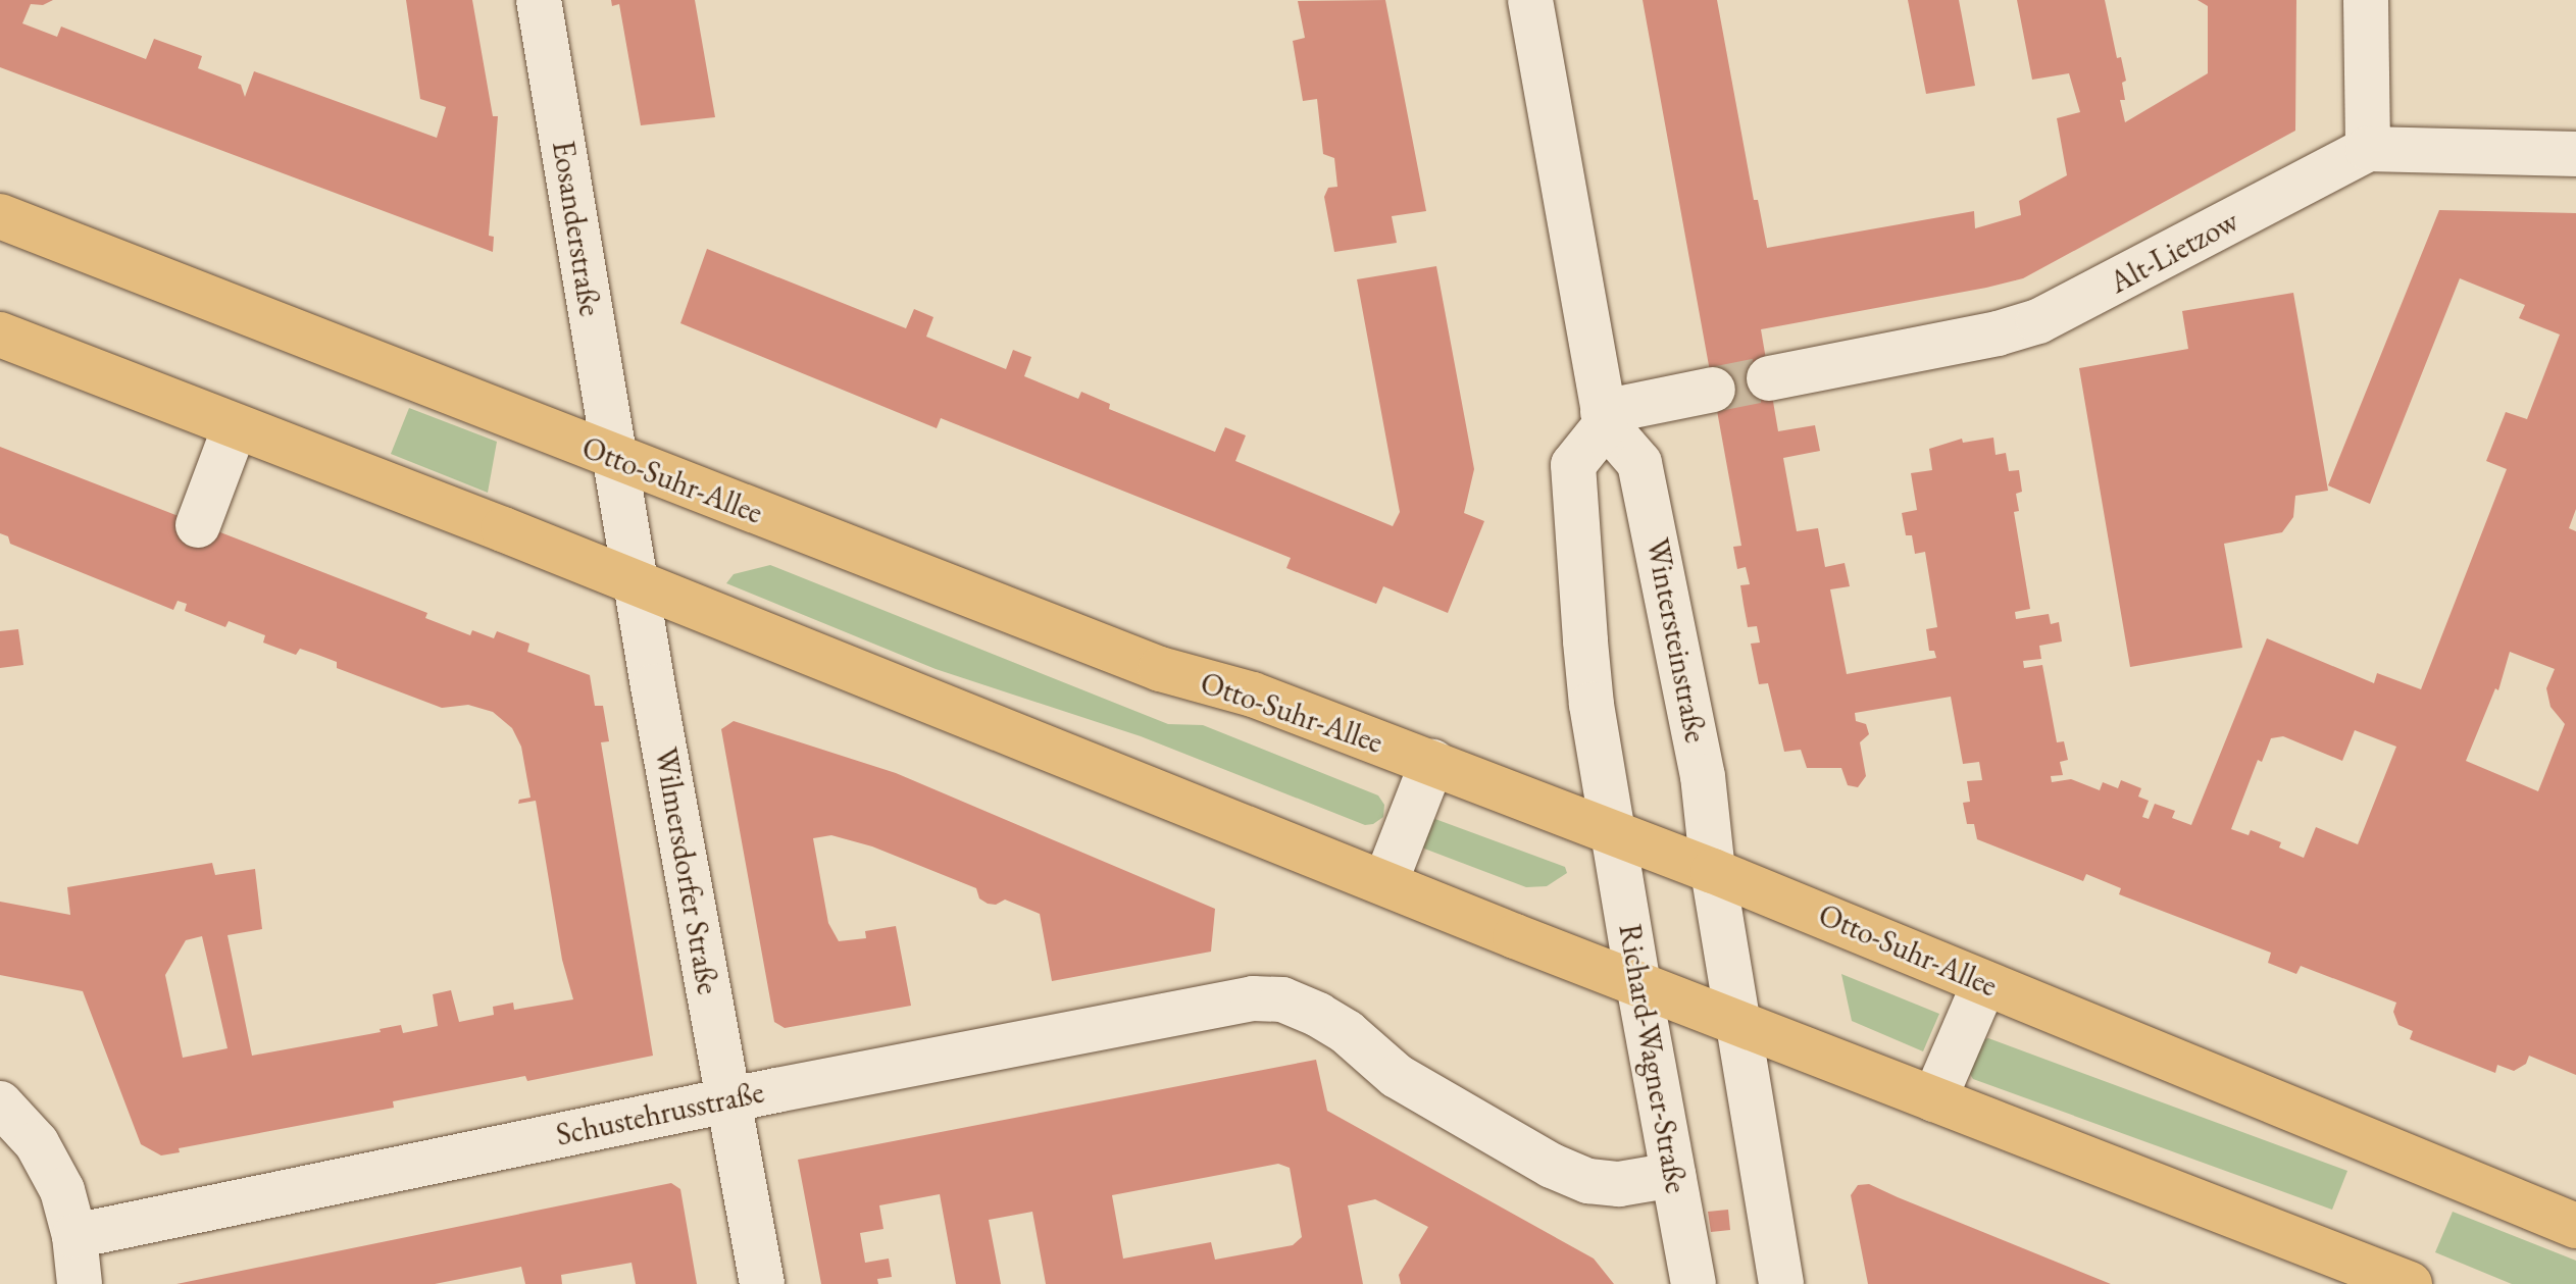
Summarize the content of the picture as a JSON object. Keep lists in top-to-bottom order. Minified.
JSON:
{"streets":{"main road":["Otto-Suhr-Allee"],"street":["Eosanderstraße","Alt-Lietzow","Wintersteinstraße","Wilmersdorfer Straße","Richard-Wagner-Straße","Schustehrusstraße"]},"crossings":[["Eosanderstraße","Otto-Suhr-Allee"],["Eosanderstraße","Wilmersdorfer Straße"],["Otto-Suhr-Allee","Wintersteinstraße"],["Otto-Suhr-Allee","Wilmersdorfer Straße"],["Otto-Suhr-Allee","Richard-Wagner-Straße"],["Wilmersdorfer Straße","Schustehrusstraße"],["Richard-Wagner-Straße","Schustehrusstraße"]]}
